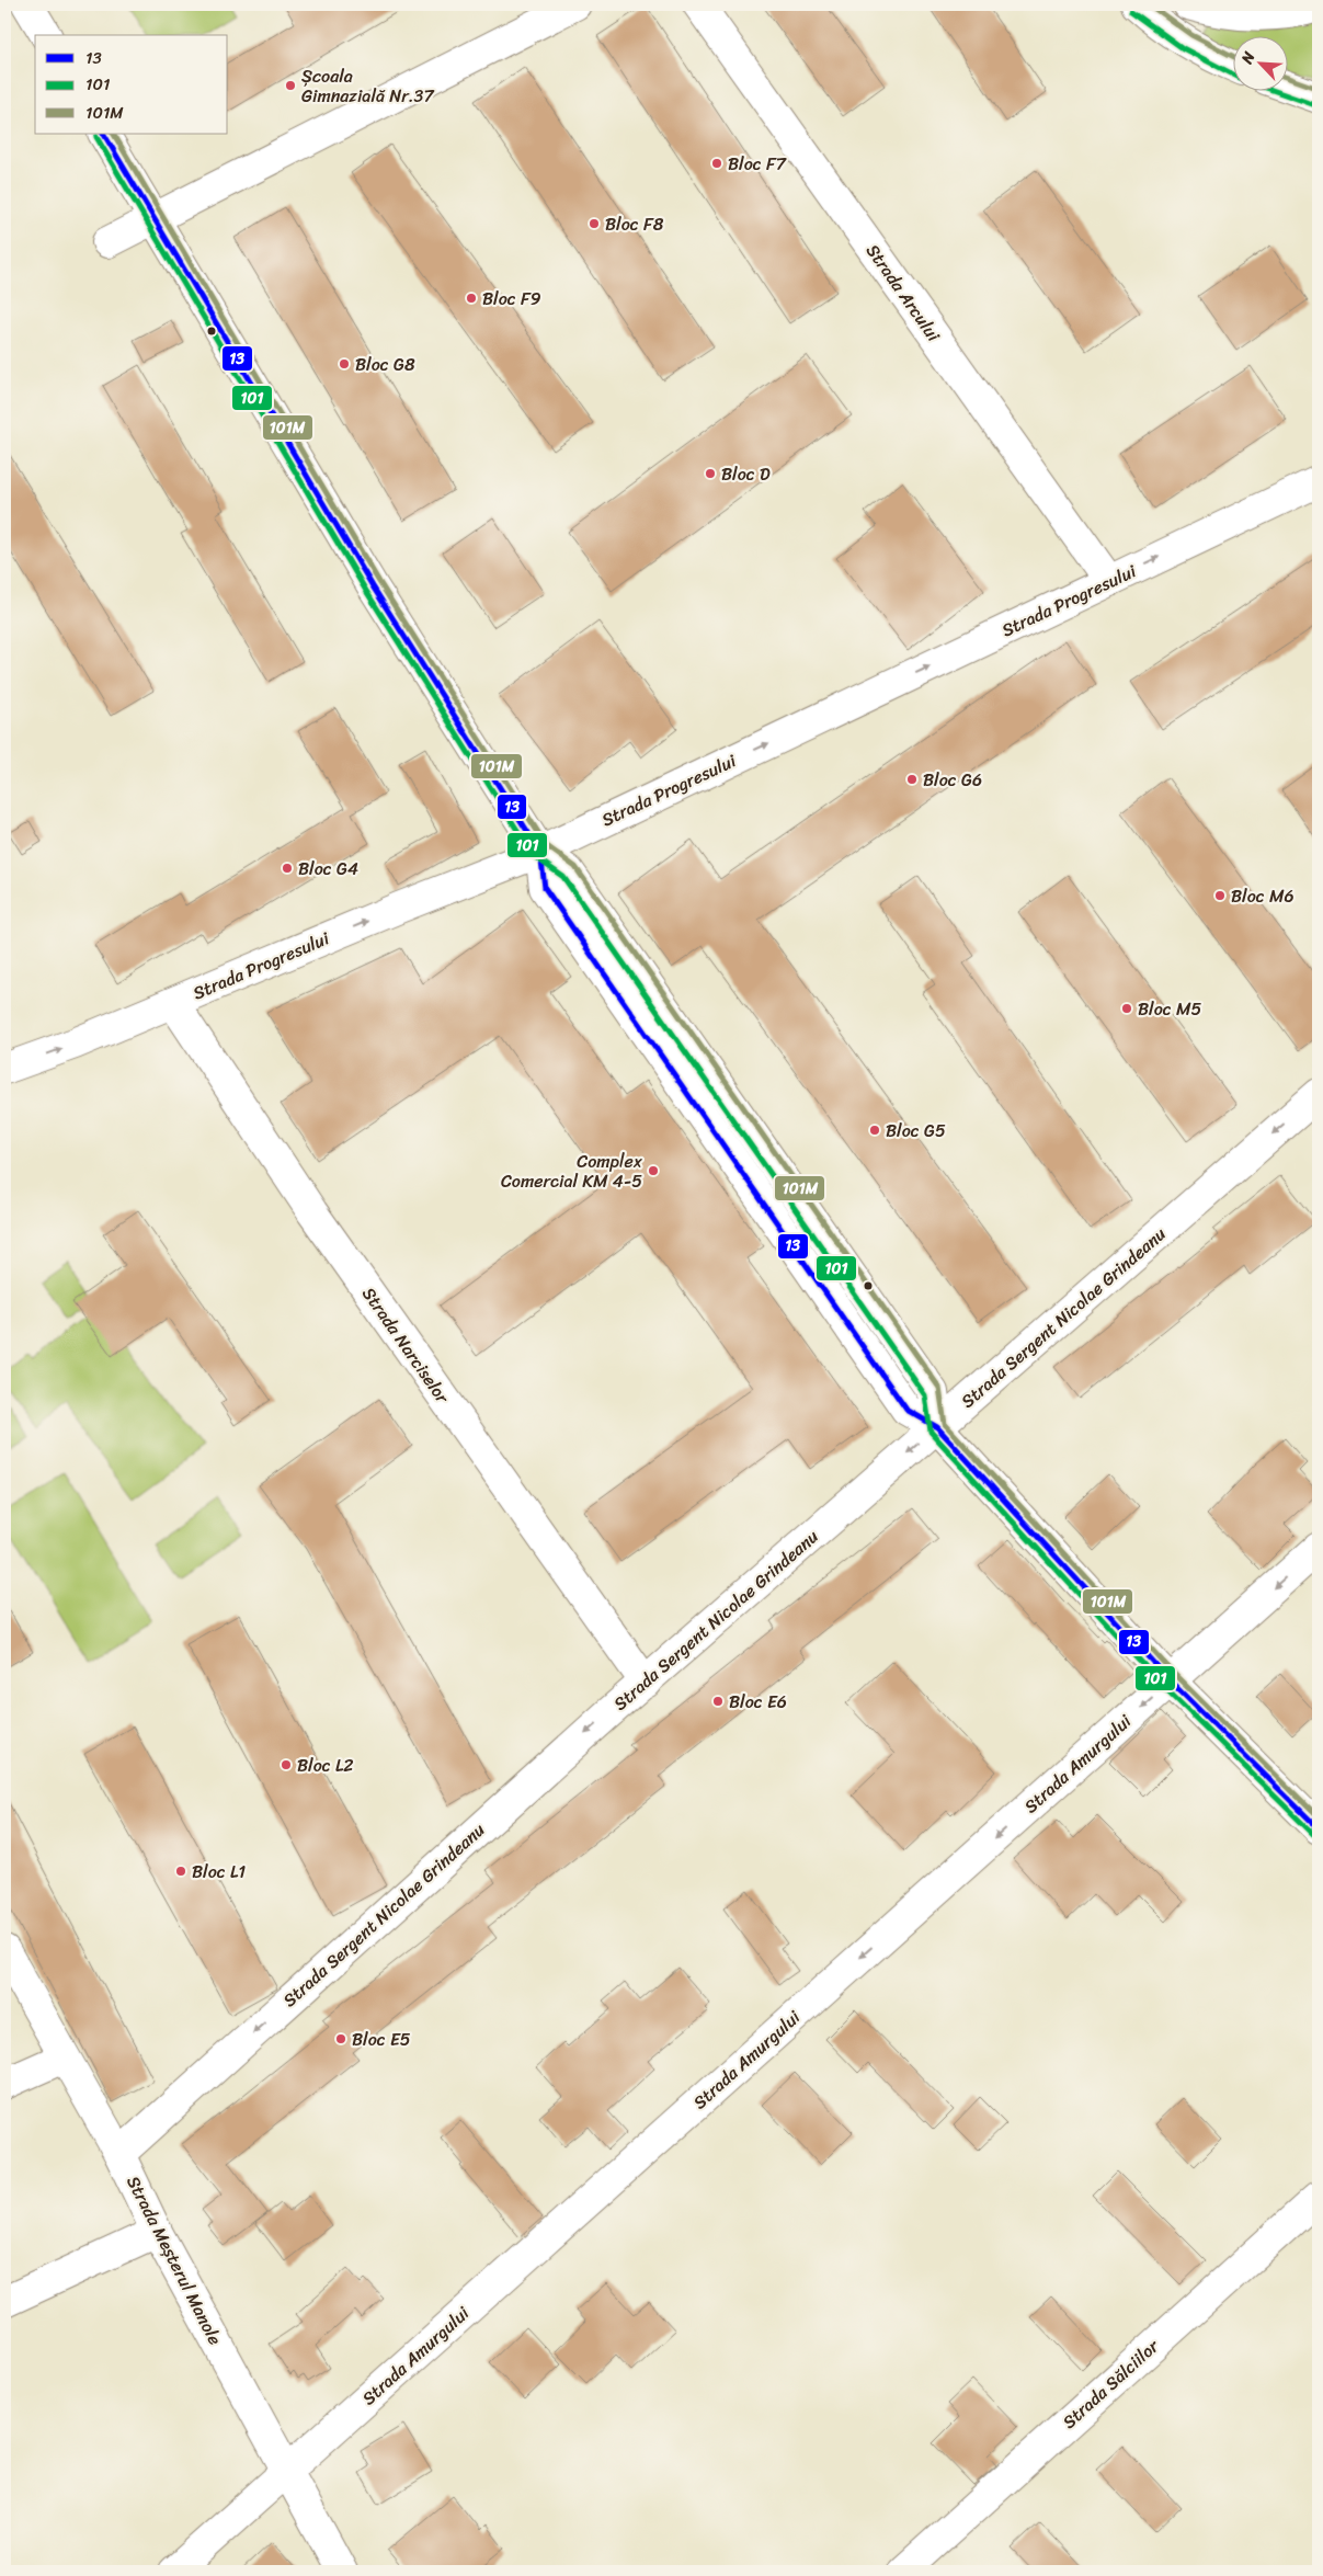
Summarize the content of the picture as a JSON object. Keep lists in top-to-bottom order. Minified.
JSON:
{"streets":{"street":["Strada Arcului","Strada Progresului","Strada Sergent Nicolae Grindeanu","Strada Narciselor","Strada Amurgului","Strada Meșterul Manole","Strada Sălciilor"]},"crossings":[["Strada Arcului","Strada Progresului"],["Strada Progresului","Strada Narciselor"],["Strada Sergent Nicolae Grindeanu","Strada Narciselor"],["Strada Sergent Nicolae Grindeanu","Strada Meșterul Manole"],["Strada Amurgului","Strada Meșterul Manole"]],"one_way":["Strada Progresului","Strada Sergent Nicolae Grindeanu","Strada Amurgului"],"places":["Școala Gimnazială Nr.37","Bloc F7","Bloc F8","Bloc F9","Bloc G8","Bloc D","Bloc G6","Bloc G4","Bloc M6","Bloc M5","Bloc G5","Complex Comercial KM 4-5","Bloc E6","Bloc L2","Bloc L1","Bloc E5"],"lines":["transit line 101M","transit line 101","transit line 13"],"legend":["13","101","101M"],"north":"top left"}
